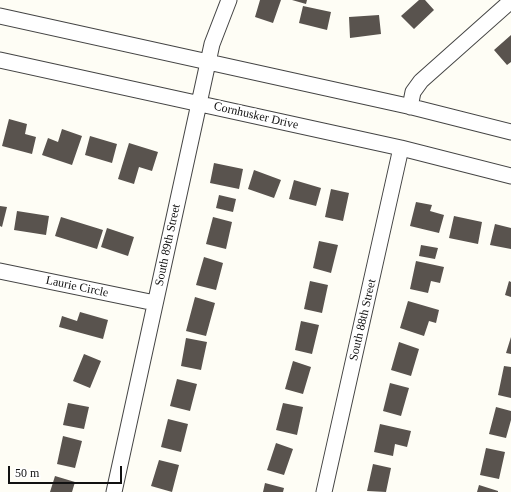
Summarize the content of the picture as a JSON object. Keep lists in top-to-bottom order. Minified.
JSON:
{"streets":{"street":["Cornhusker Drive","South 89th Street","Laurie Circle","South 88th Street"]},"crossings":[["Cornhusker Drive","South 89th Street"],["Cornhusker Drive","South 88th Street"],["South 89th Street","Laurie Circle"]],"scale_bar":"50 m"}
